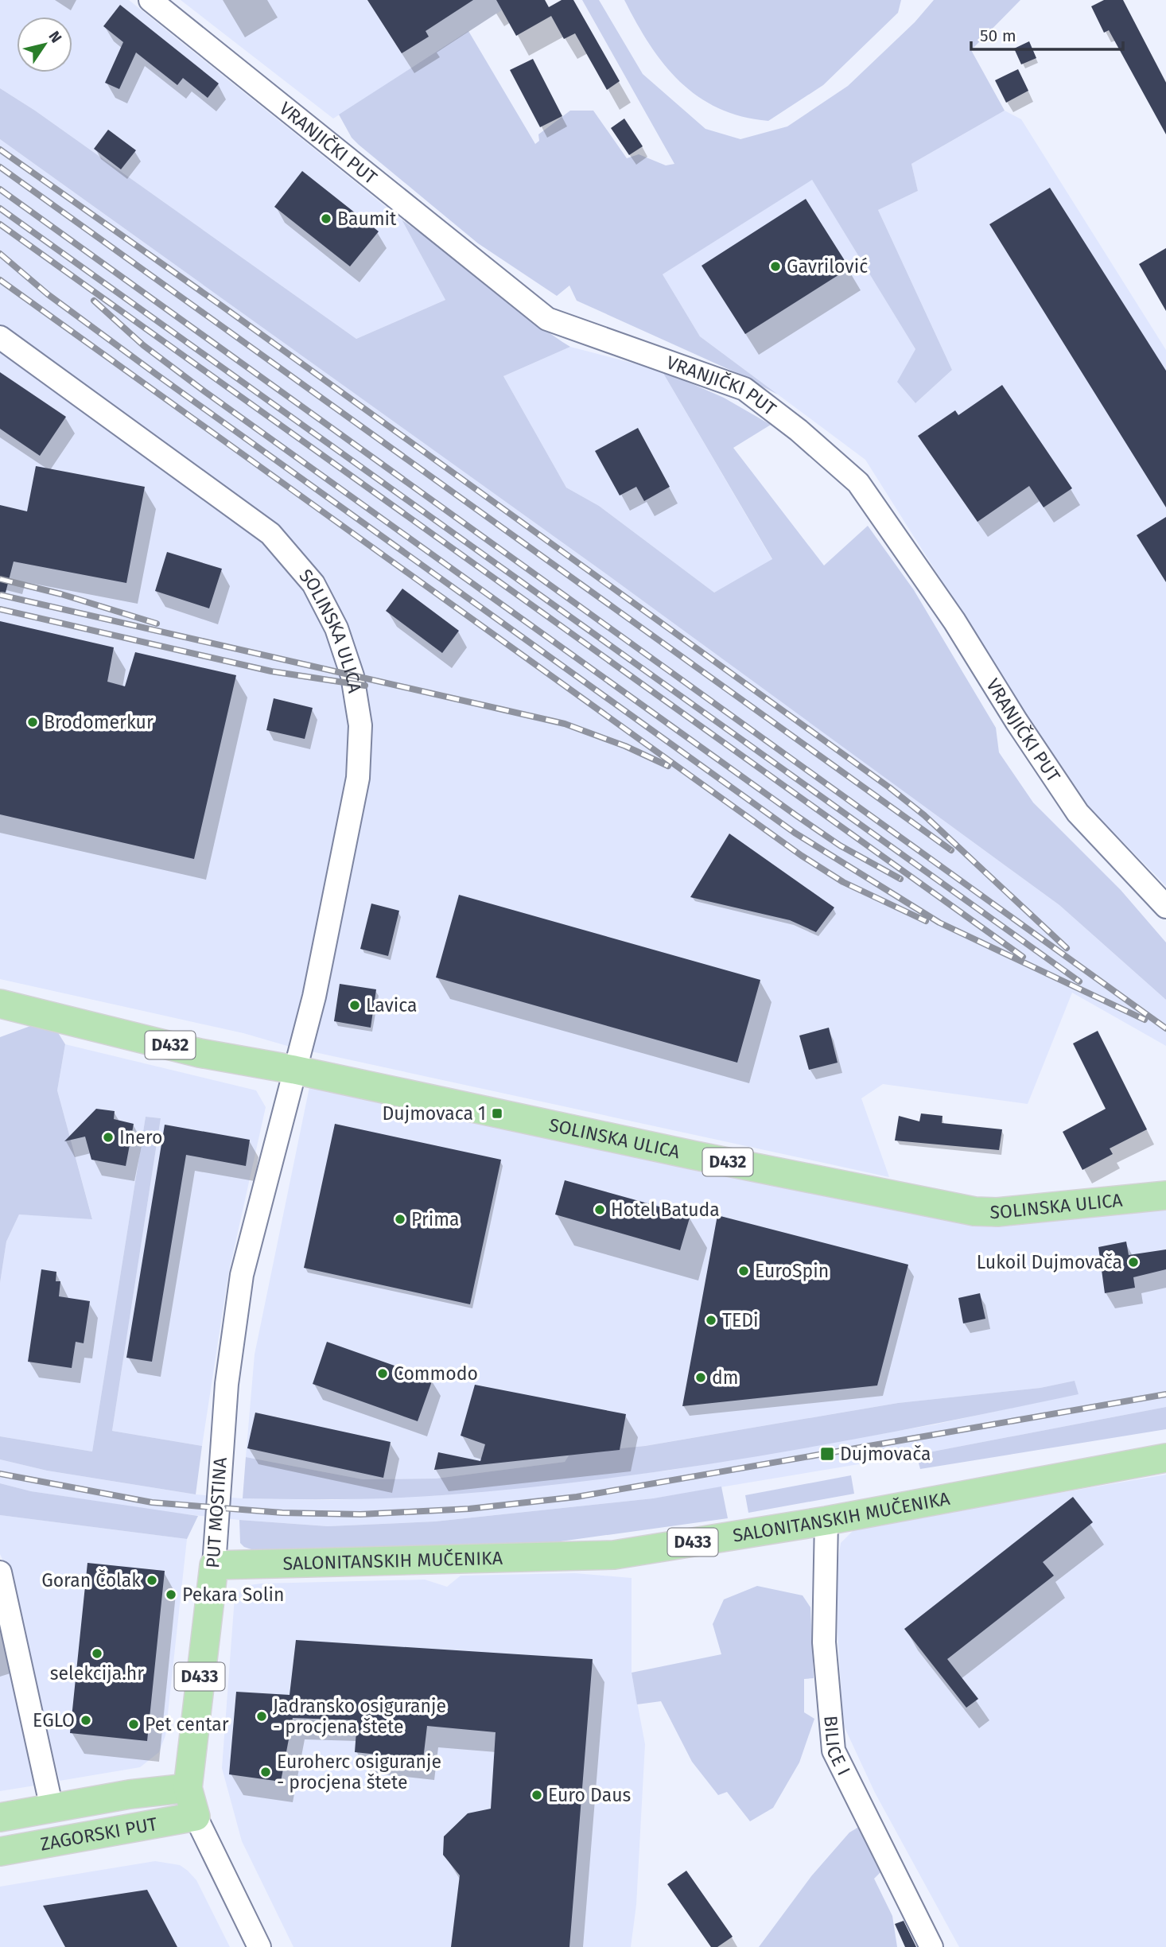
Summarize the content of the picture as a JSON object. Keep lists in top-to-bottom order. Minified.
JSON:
{"streets":{"main road":["SOLINSKA ULICA","D432","PUT MOSTINA","SALONITANSKIH MUČENIKA","D433","ZAGORSKI PUT"],"street":["VRANJIČKI PUT","BILICE I"]},"crossings":[["SOLINSKA ULICA","PUT MOSTINA"],["PUT MOSTINA","SALONITANSKIH MUČENIKA"],["PUT MOSTINA","ZAGORSKI PUT"],["SALONITANSKIH MUČENIKA","BILICE I"]],"places":{"other":["Baumit","Gavrilović","Brodomerkur","Lavica","Inero","Hotel Batuda","Prima","Lukoil Dujmovača","EuroSpin","TEDi","Commodo","dm","Goran Čolak","Pekara Solin","selekcija.hr","Jadransko osiguranje - procjena štete","EGLO","Pet centar","Euroherc osiguranje - procjena štete","Euro Daus"],"transit":["Dujmovaca 1","Dujmovača"]},"scale_bar":"50 m","north":"top right"}
